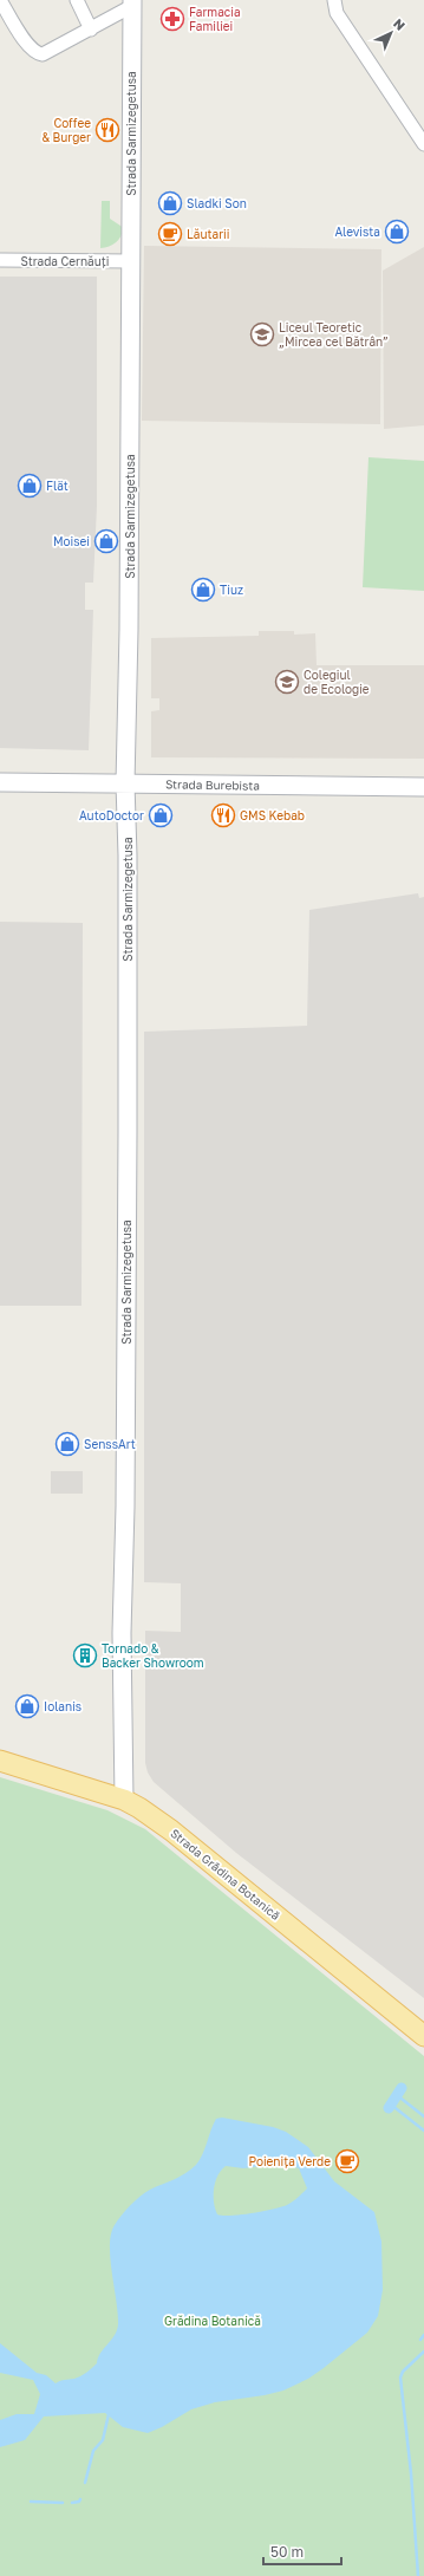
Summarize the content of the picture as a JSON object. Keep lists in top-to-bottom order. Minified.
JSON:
{"streets":{"main road":["Strada Sarmizegetusa","Strada Burebista","Strada Grădina Botanică"],"street":["Strada Cernăuți"]},"crossings":[["Strada Sarmizegetusa","Strada Cernăuți"],["Strada Sarmizegetusa","Strada Burebista"],["Strada Sarmizegetusa","Strada Grădina Botanică"]],"parks":["Grădina Botanică"],"places":{"pharmacy":["Farmacia Familiei"],"restaurant":["Coffee & Burger","GMS Kebab"],"shop":["Sladki Son","Alevista","Flät","Moisei","Tiuz","AutoDoctor","SenssArt","Iolanis"],"cafe":["Lăutarii","Poienița Verde"],"school or university":["Liceul Teoretic „Mircea cel Bătrân”","Colegiul de Ecologie"],"building":["Tornado & Backer Showroom"]},"scale_bar":"50 m","north":"top right"}
